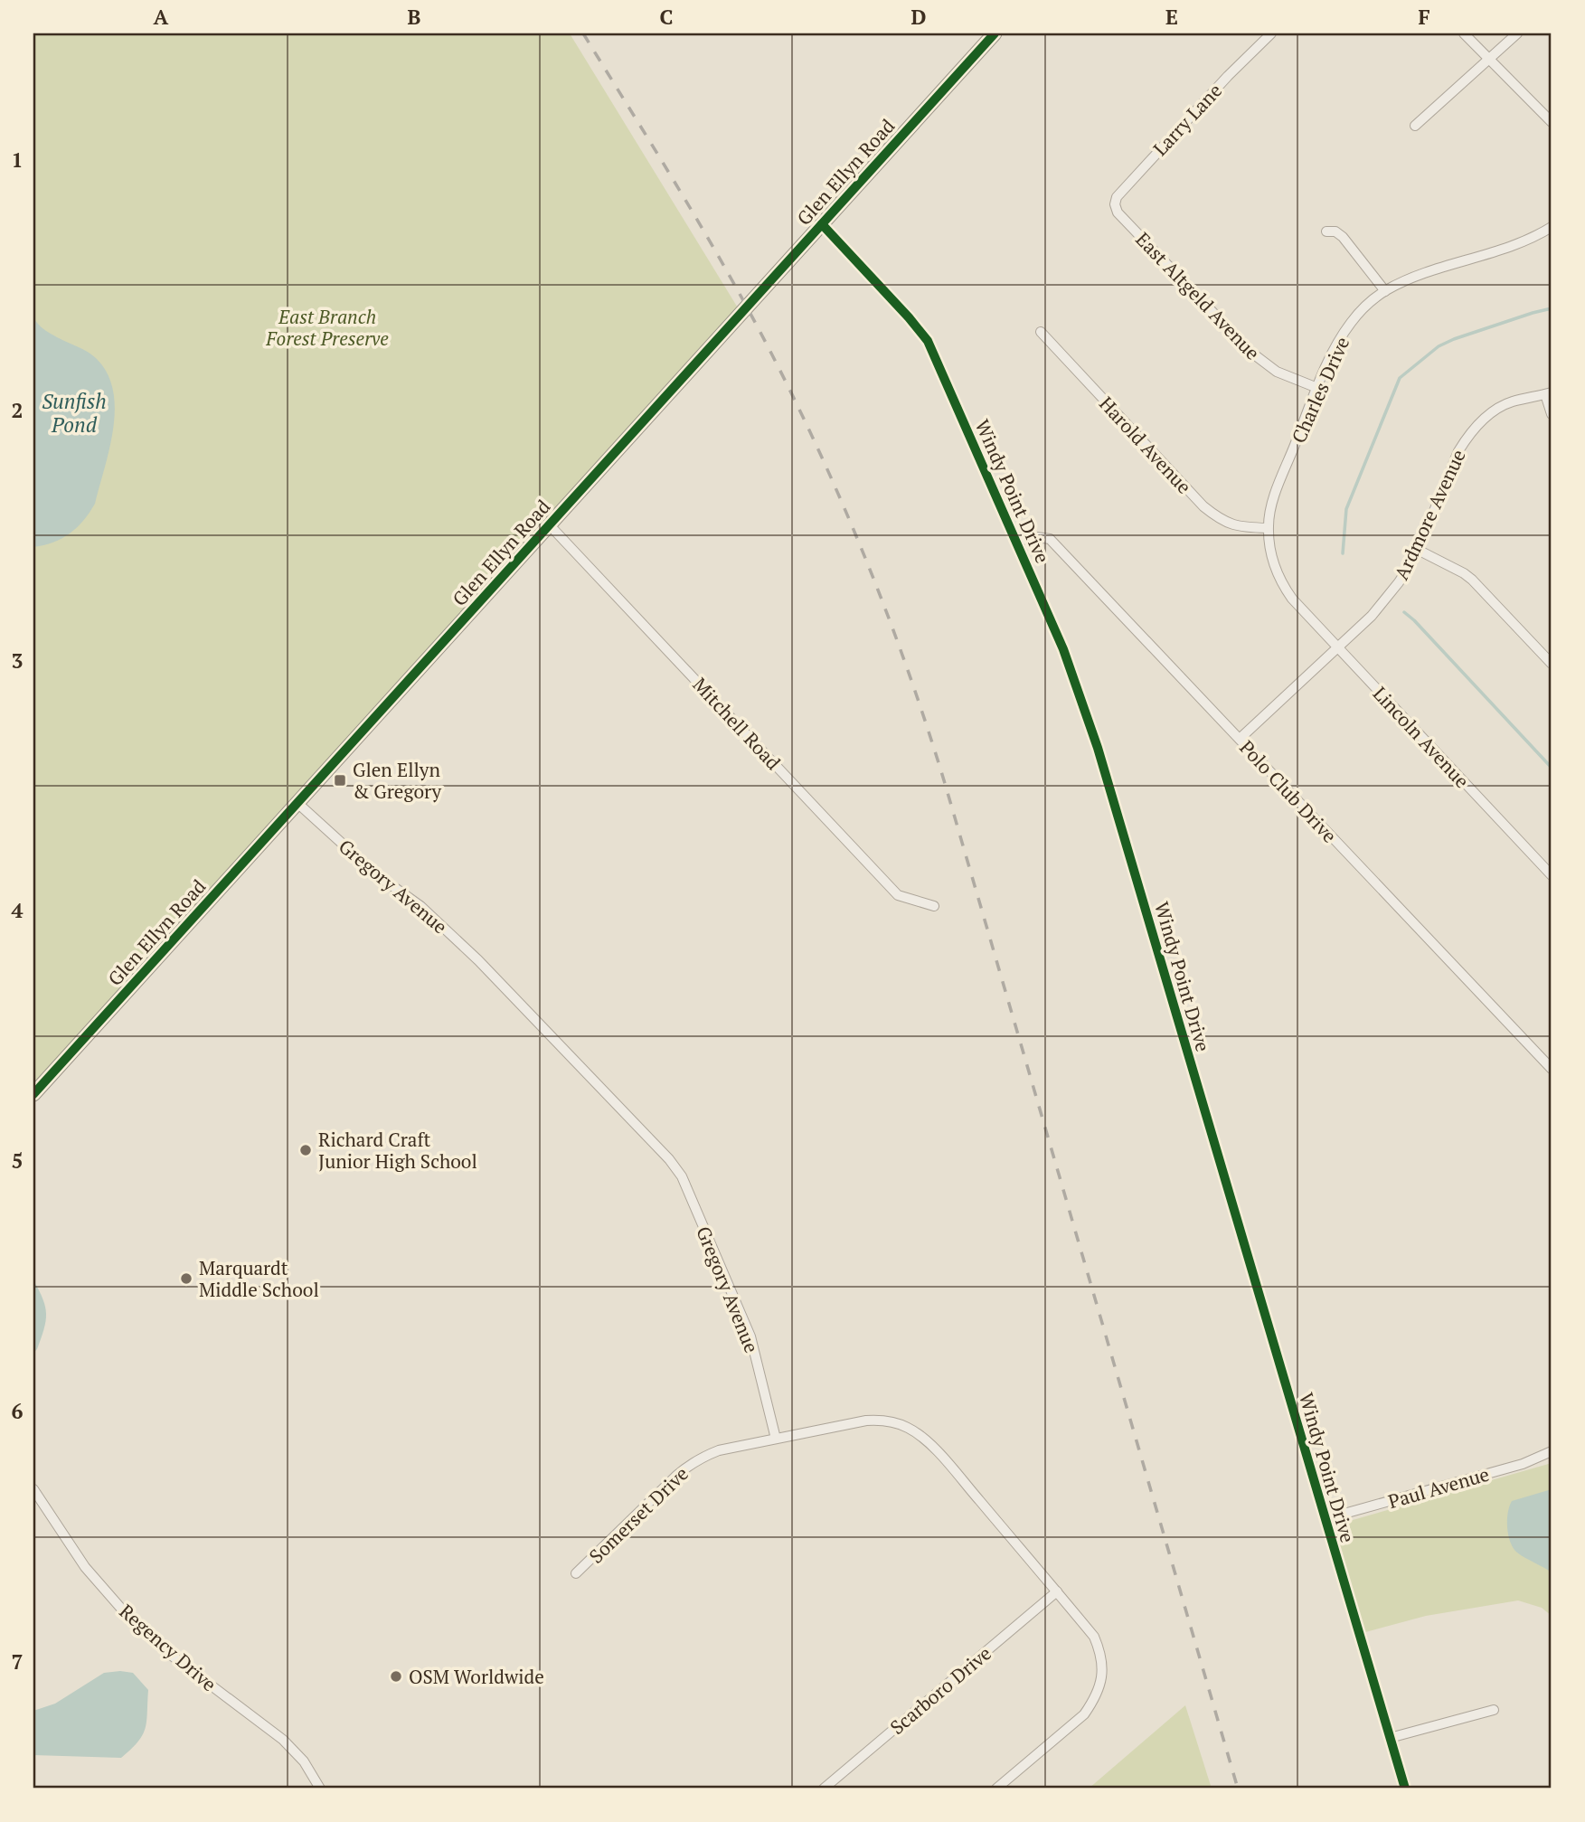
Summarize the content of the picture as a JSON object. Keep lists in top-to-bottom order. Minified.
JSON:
{"streets":{"street":["Larry Lane","Glen Ellyn Road","East Altgeld Avenue","Charles Drive","Harold Avenue","Windy Point Drive","Ardmore Avenue","Mitchell Road","Lincoln Avenue","Polo Club Drive","Gregory Avenue","Paul Avenue","Somerset Drive","Regency Drive","Scarboro Drive"]},"crossings":[["Larry Lane","East Altgeld Avenue"],["Glen Ellyn Road","Windy Point Drive"],["Glen Ellyn Road","Mitchell Road"],["Glen Ellyn Road","Gregory Avenue"],["East Altgeld Avenue","Charles Drive"],["Charles Drive","Harold Avenue"],["Charles Drive","Lincoln Avenue"],["Windy Point Drive","Polo Club Drive"],["Windy Point Drive","Paul Avenue"],["Ardmore Avenue","Lincoln Avenue"],["Ardmore Avenue","Polo Club Drive"],["Gregory Avenue","Somerset Drive"]],"water":["Sunfish Pond"],"parks":["East Branch Forest Preserve"],"places":{"transit":["Glen Ellyn & Gregory"],"other":["Richard Craft Junior High School","Marquardt Middle School","OSM Worldwide"]},"grid":{"columns":["A","B","C","D","E","F"],"rows":["1","2","3","4","5","6","7"]}}
